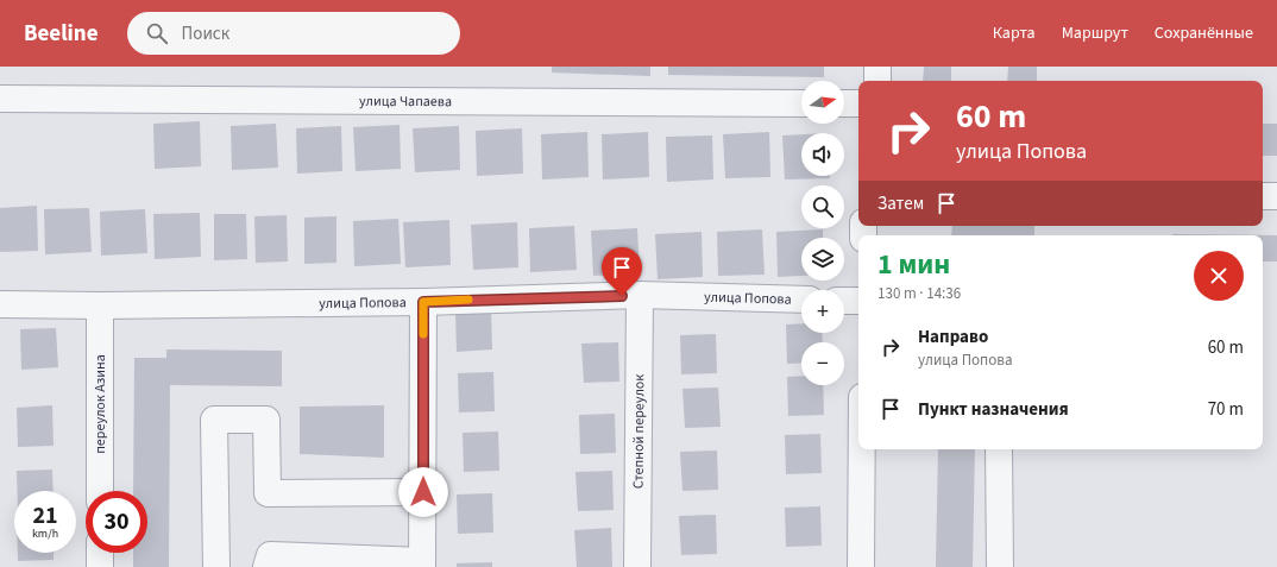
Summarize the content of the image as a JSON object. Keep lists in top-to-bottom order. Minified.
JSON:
{"streets":{"street":["улица Чапаева","улица Попова","переулок Азина","Степной переулок"]},"crossings":[["улица Попова","переулок Азина"],["улица Попова","Степной переулок"]],"north":"right","page":{"header":"Beeline","search":"Поиск","nav":["Карта","Маршрут","Сохранённые"],"map_buttons":["+","−"],"turn":["60 m","улица Попова"],"then":"Затем","heading":["1 мин","130 m · 14:36"],"list":[{"name":"Направо","note":"улица Попова","value":"60 m"},{"name":"Пункт назначения","value":"70 m"}],"speed":"21 km/h","limit":"30"}}
